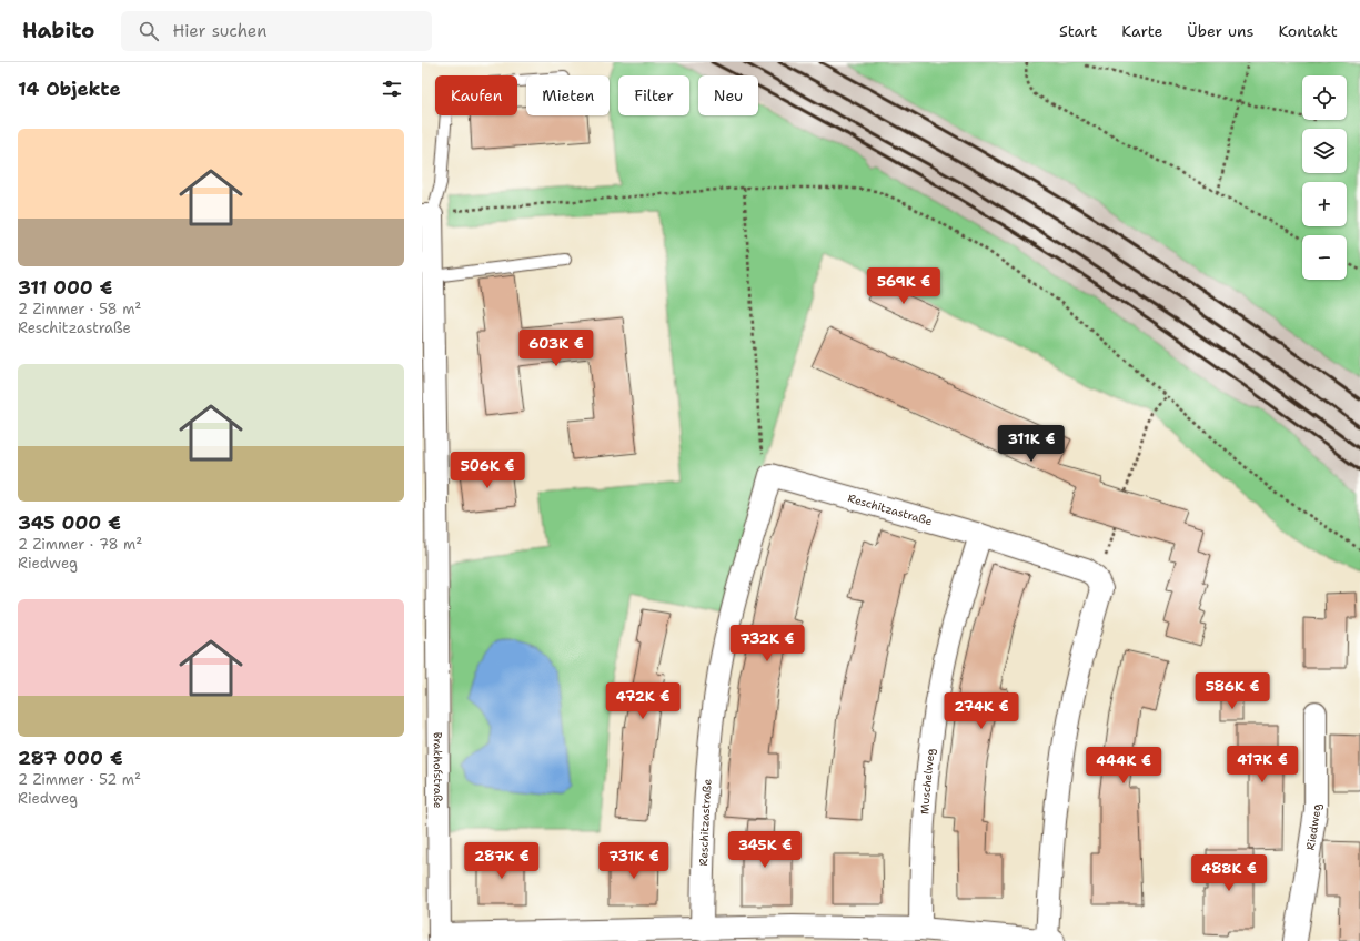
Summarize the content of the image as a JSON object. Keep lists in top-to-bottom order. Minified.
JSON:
{"streets":{"street":["Reschitzastraße","Brakhofstraße","Muschelweg","Riedweg"]},"crossings":[["Reschitzastraße","Muschelweg"]],"page":{"header":"Habito","search":"Hier suchen","nav":["Start","Karte","Über uns","Kontakt"],"heading":"14 Objekte","map_buttons":["+","−"],"chip":["Kaufen","Mieten","Filter","Neu"],"list":[{"name":"311 000 €","note":"2 Zimmer · 58 m² · Reschitzastraße"},{"name":"345 000 €","note":"2 Zimmer · 78 m² · Riedweg"},{"name":"287 000 €","note":"2 Zimmer · 52 m² · Riedweg"}],"price":["569K €","603K €","311K €","506K €","732K €","586K €","472K €","274K €","417K €","444K €","345K €","287K €","731K €","488K €"]}}
